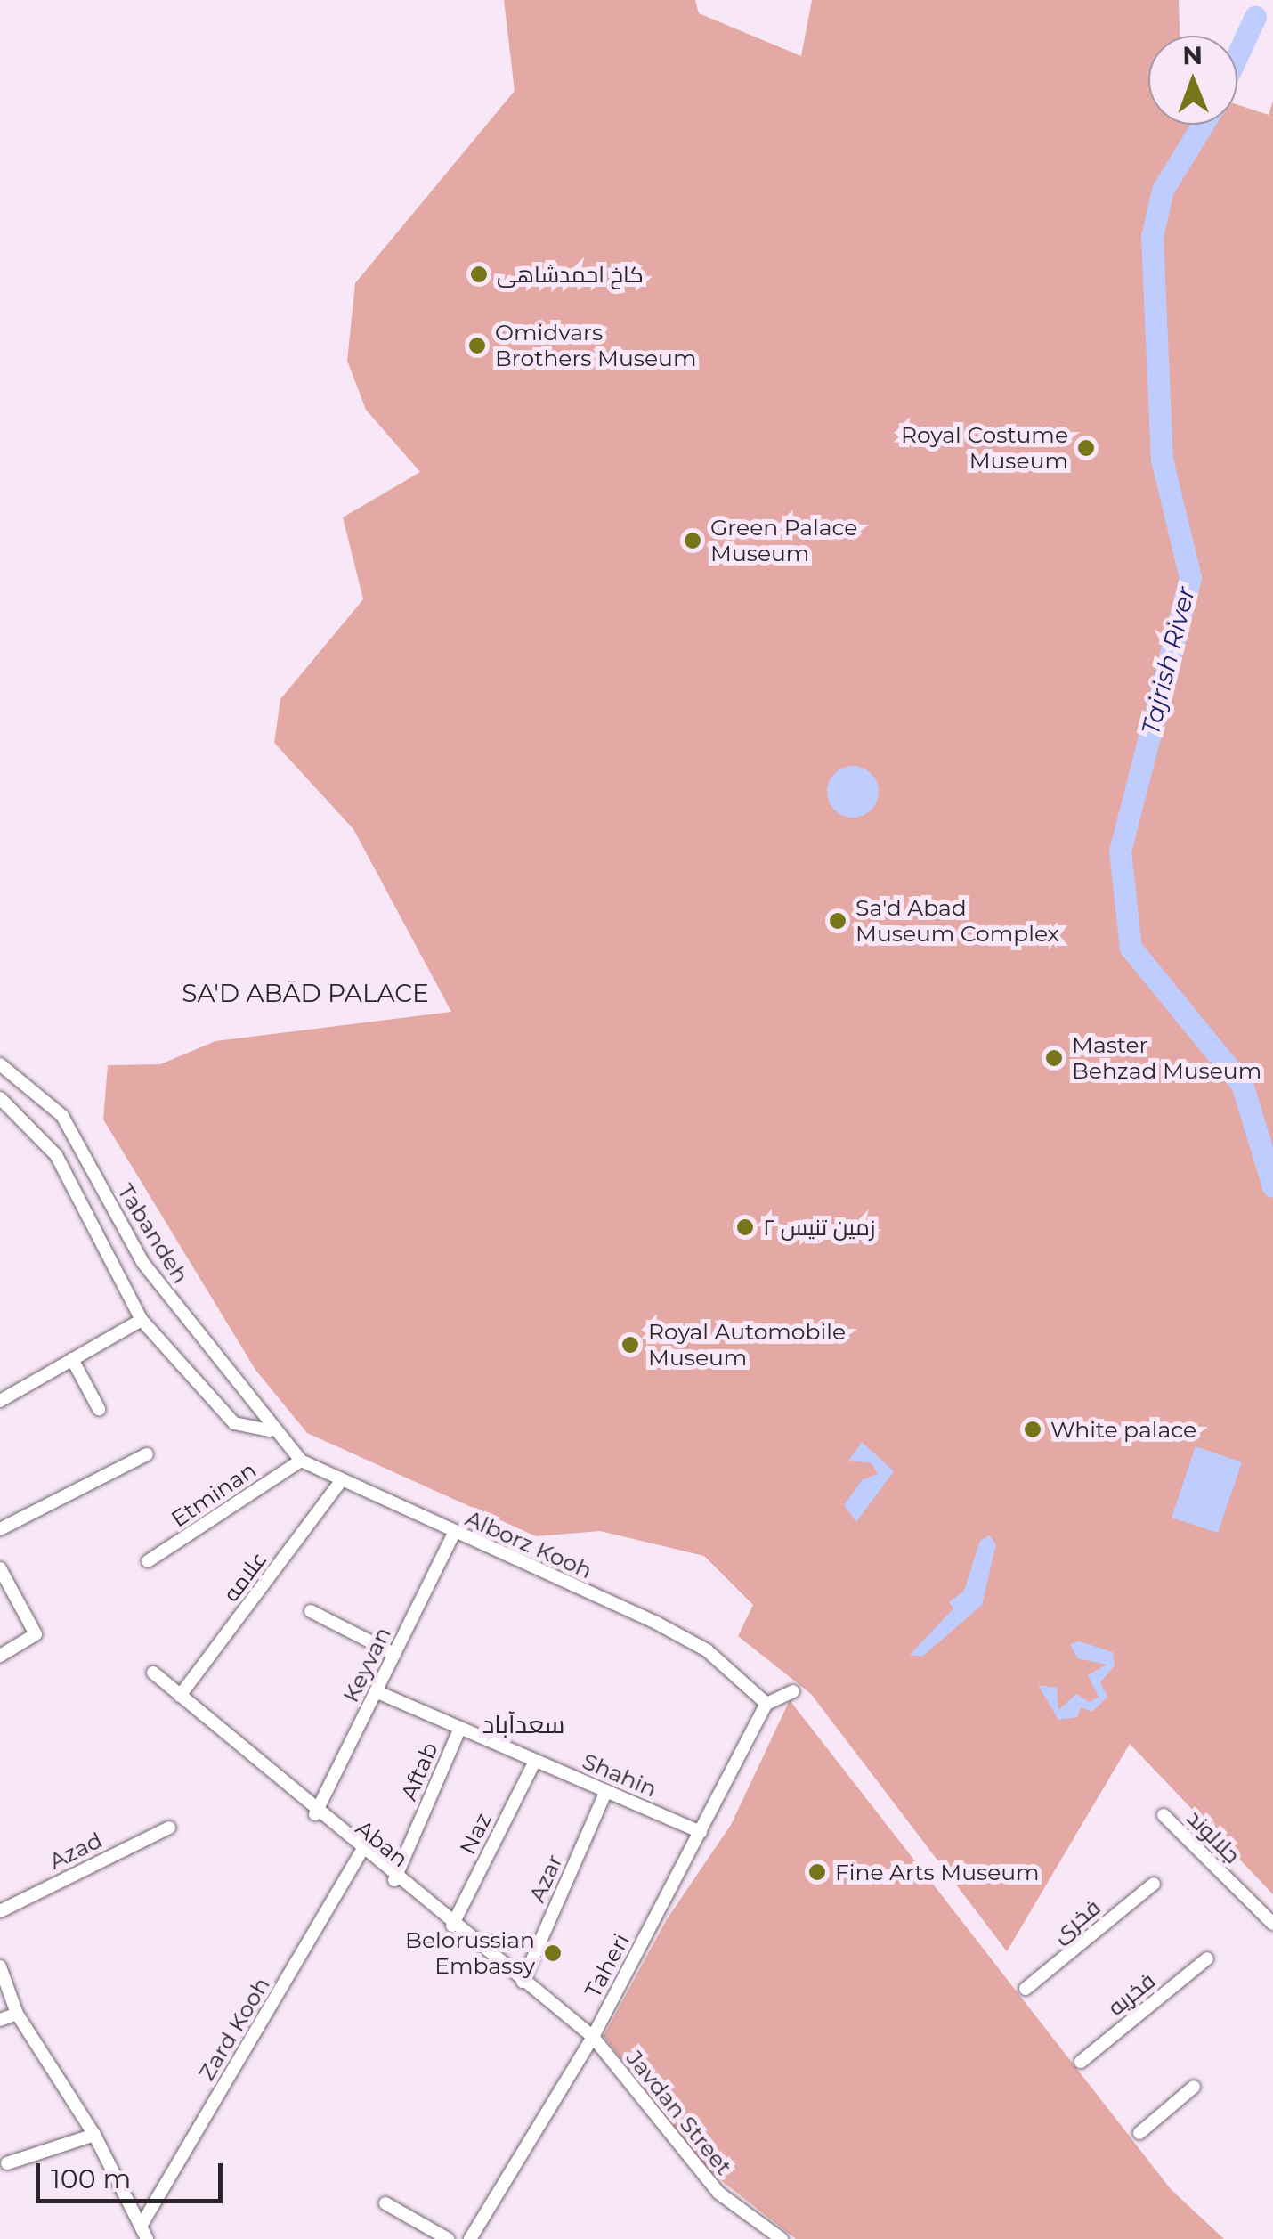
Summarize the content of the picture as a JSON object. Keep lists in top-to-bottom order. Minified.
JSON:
{"streets":{"street":["Tabandeh","Etminan","Alborz Kooh","علامه","Keyvan","Aftab","Shahin","Naz","جلالوند","Aban","Azad","Azar","فخری","Taheri","فخریه","Zard Kooh","Javdan Street"]},"crossings":[["Tabandeh","Alborz Kooh"],["Etminan","Alborz Kooh"],["Alborz Kooh","علامه"],["Alborz Kooh","Keyvan"],["Alborz Kooh","Taheri"],["علامه","Aban"],["Keyvan","Shahin"],["Keyvan","Aban"],["Aftab","Shahin"],["Aftab","Aban"],["Shahin","Naz"],["Shahin","Azar"],["Shahin","Taheri"],["Naz","Aban"],["Aban","Azar"],["Aban","Taheri"],["Aban","Zard Kooh"],["Aban","Javdan Street"],["Taheri","Javdan Street"]],"districts":["SA'D ABĀD PALACE","سعدآباد"],"water":["Tajrish River"],"places":["کاخ احمدشاهی","Omidvars Brothers Museum","Royal Costume Museum","Green Palace Museum","Sa'd Abad Museum Complex","Master Behzad Museum","زمین تنیس ۲","Royal Automobile Museum","White palace","Fine Arts Museum","Belorussian Embassy"],"scale_bar":"100 m","north":"top"}
